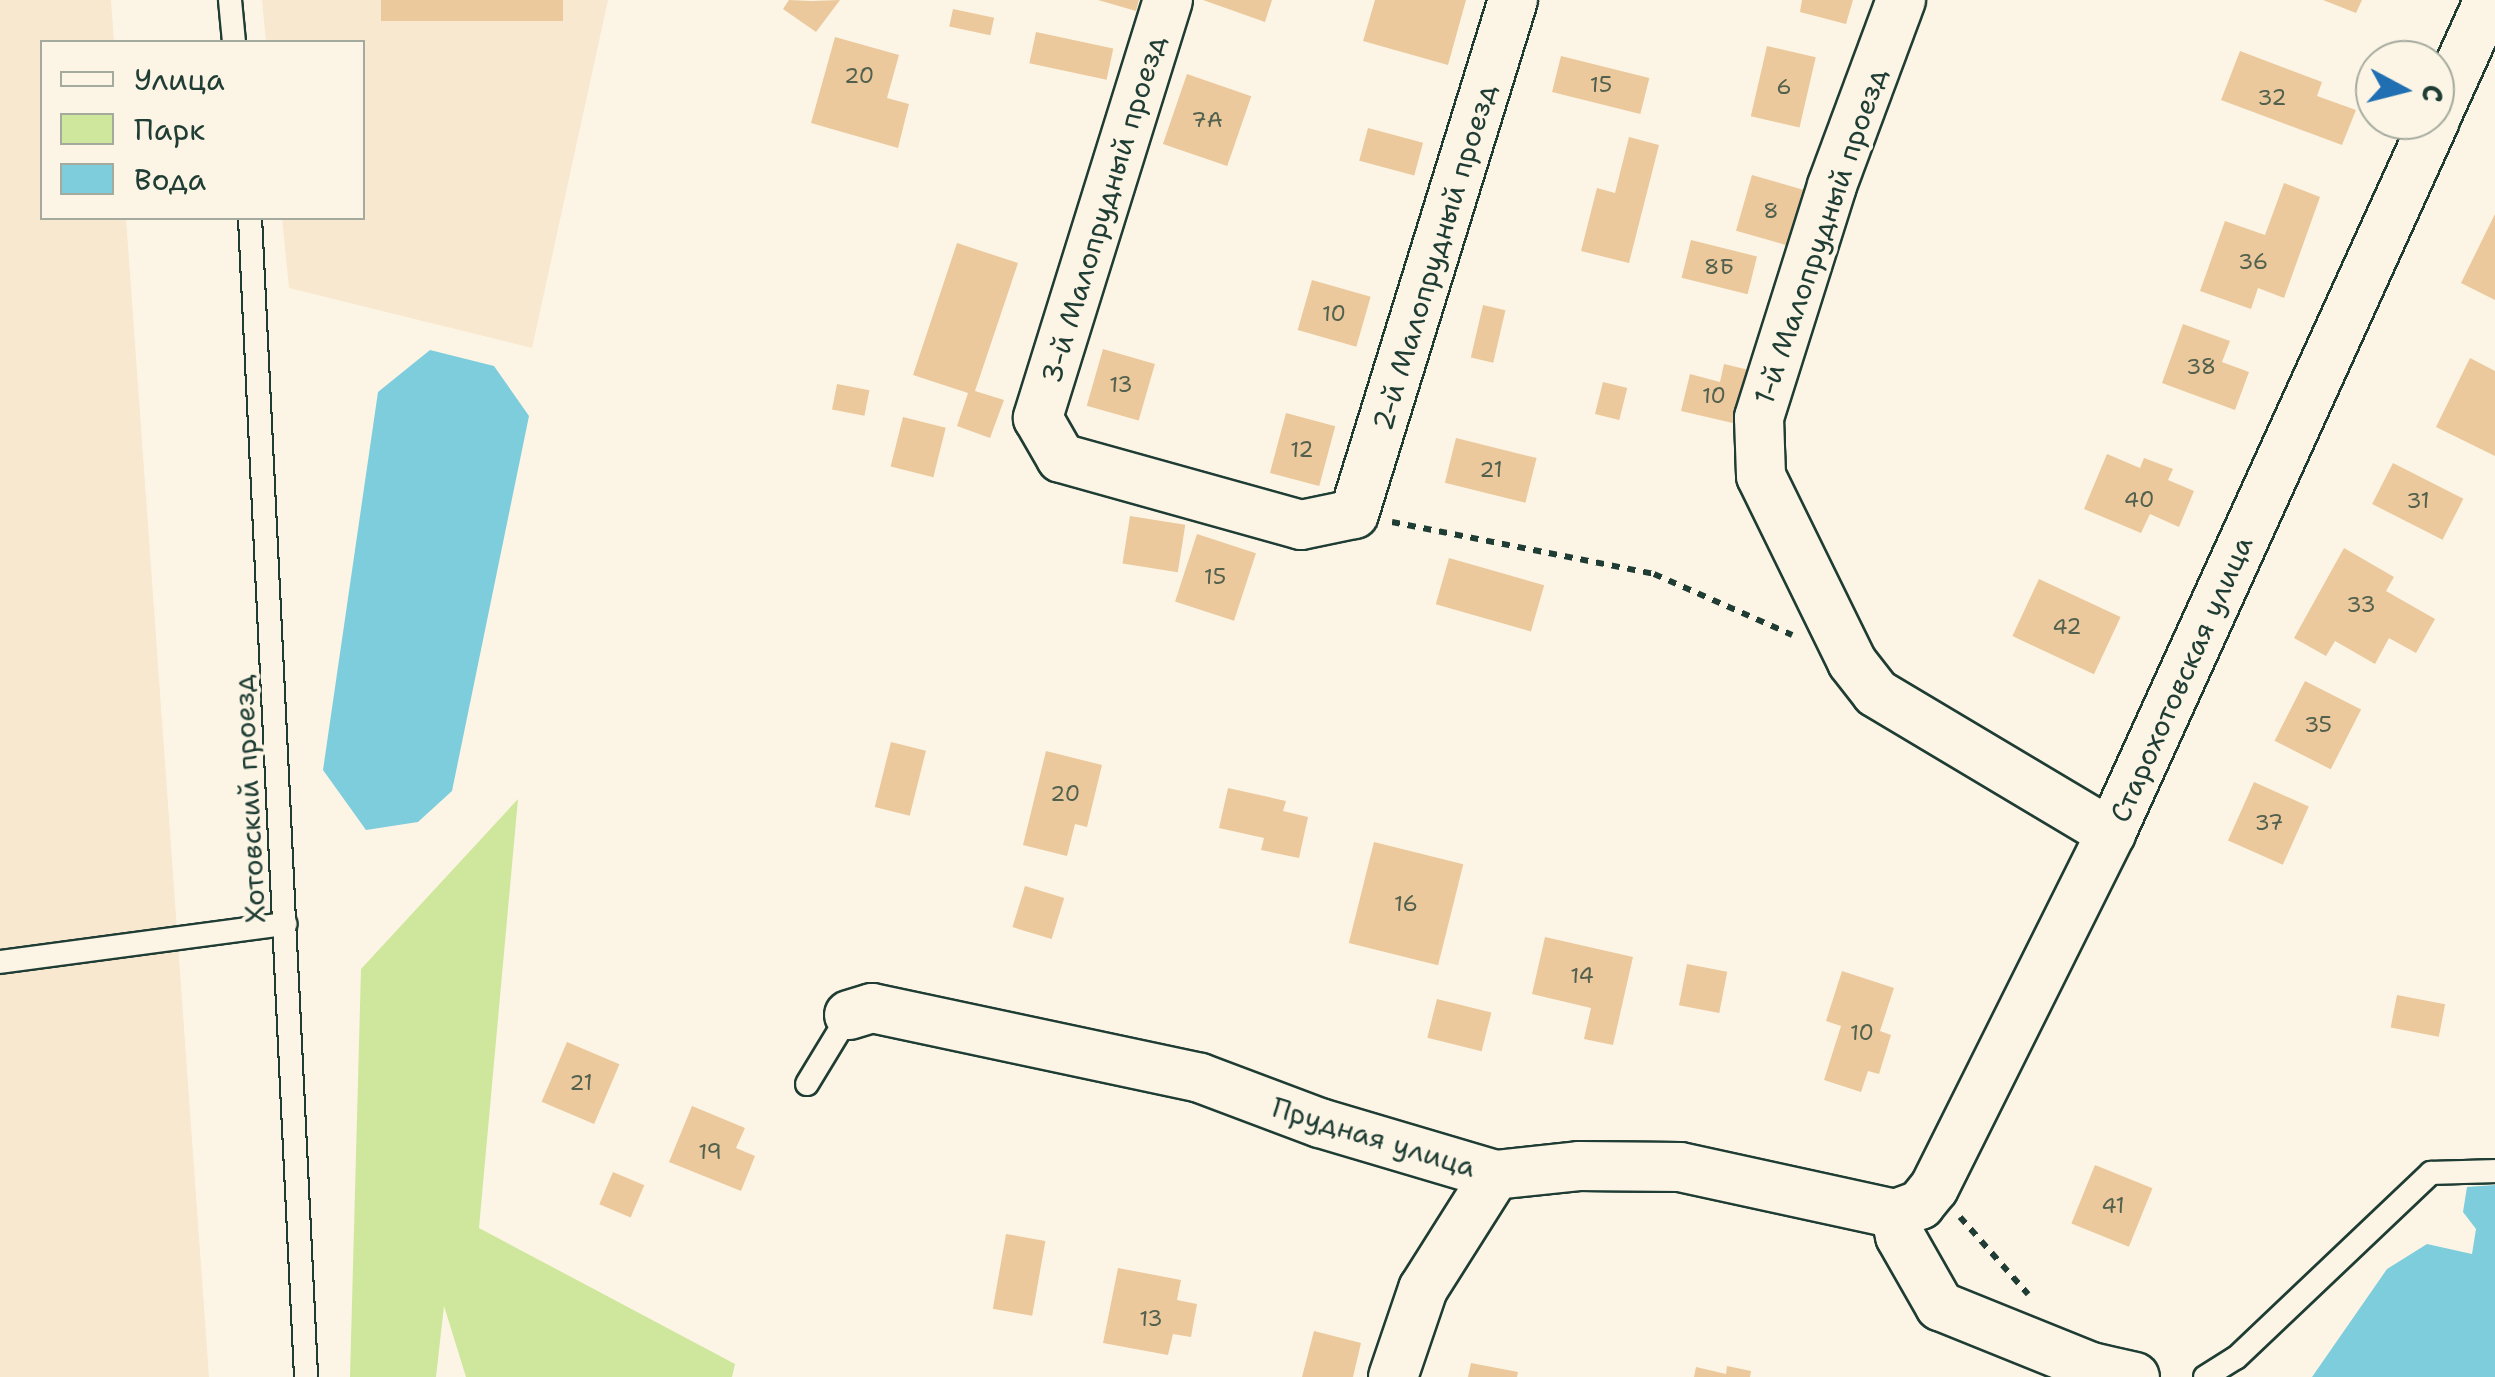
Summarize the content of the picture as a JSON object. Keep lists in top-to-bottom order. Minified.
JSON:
{"streets":{"street":["3-й Малопрудный проезд","1-й Малопрудный проезд","2-й Малопрудный проезд","Старохотовская улица","Прудная улица"],"lane":["Хотовский проезд"]},"crossings":[["3-й Малопрудный проезд","2-й Малопрудный проезд"],["Старохотовская улица","Прудная улица"]],"house_numbers":["20","15","6","32","7А","8","36","8Б","10","38","13","10","12","21","40","31","15","33","42","35","20","37","16","14","10","21","19","41","13"],"legend":["Улица","Парк","Вода"],"north":"right"}
